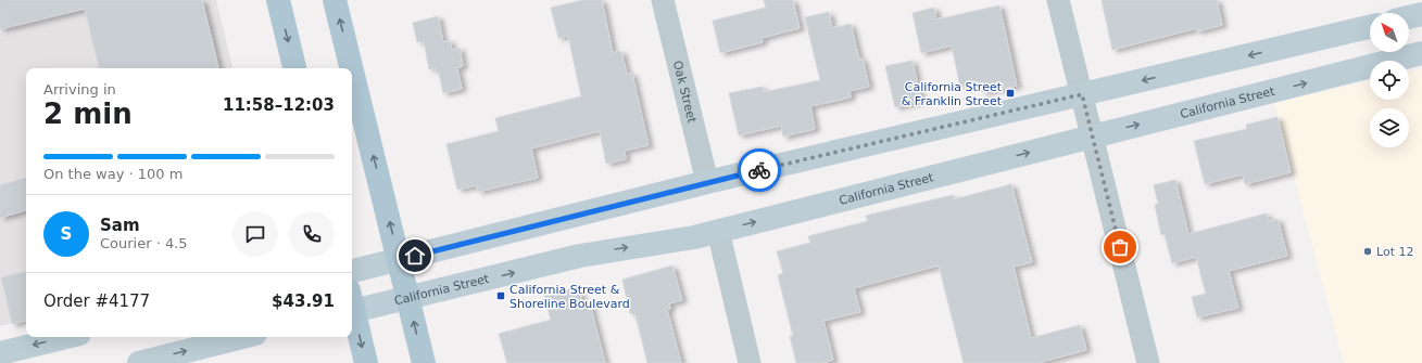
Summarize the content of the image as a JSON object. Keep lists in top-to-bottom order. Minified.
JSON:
{"streets":{"main road":["California Street"],"street":["Oak Street"]},"places":{"transit":["California Street & Franklin Street","California Street & Shoreline Boulevard"],"other":["Lot 12"]},"north":"top left","page":{"heading":["2 min","Arriving in","11:58–12:03"],"panel":["Sam","Courier · 4.5","Order #4177","$43.91"],"bar":"On the way · 100 m","round":"S"}}
